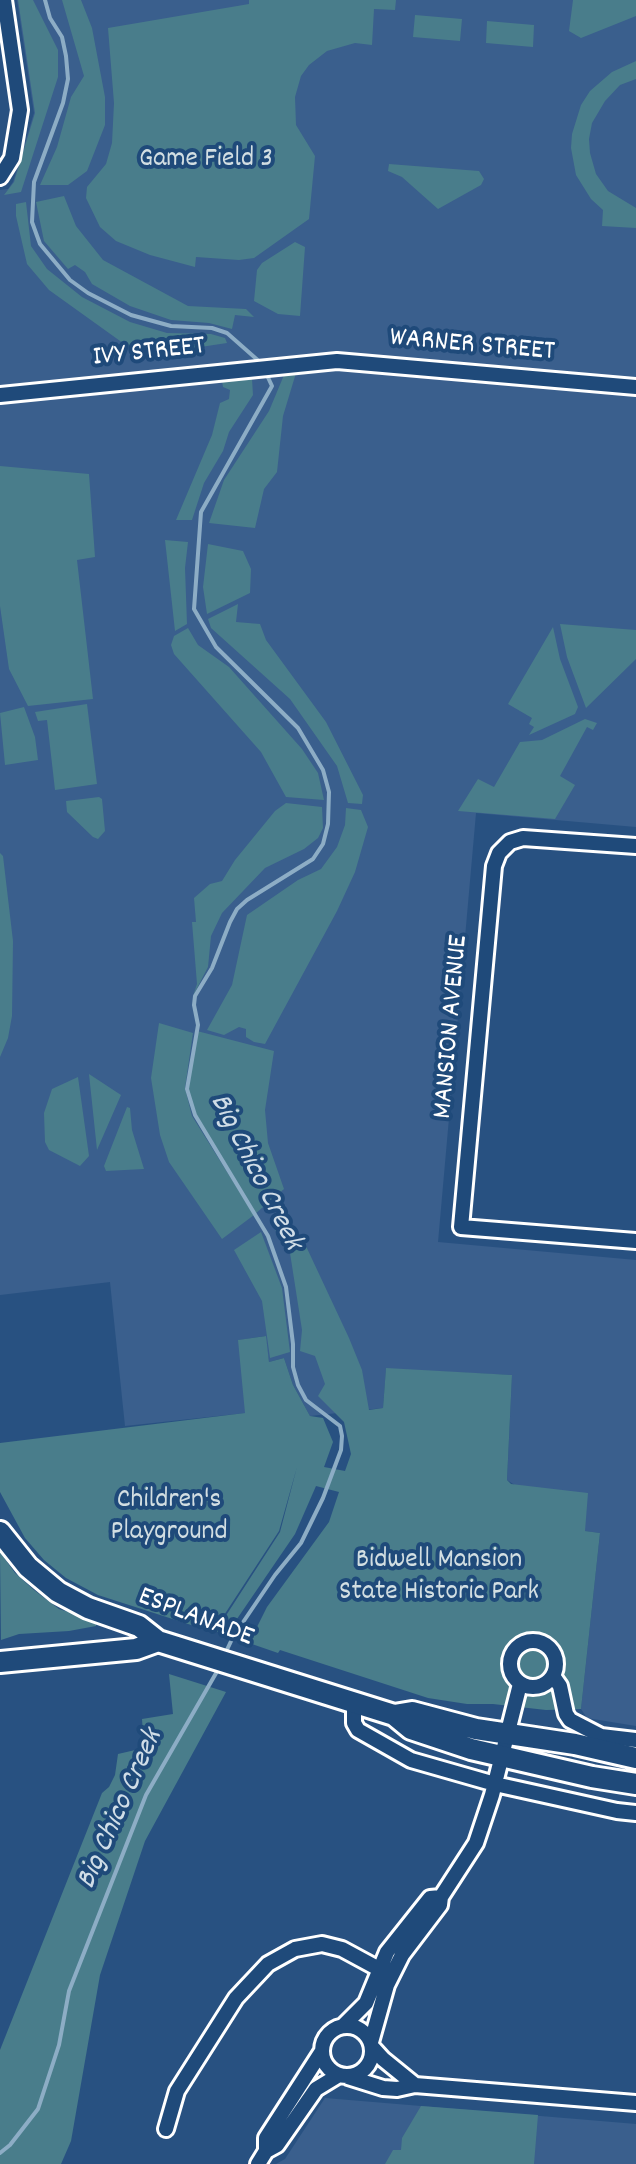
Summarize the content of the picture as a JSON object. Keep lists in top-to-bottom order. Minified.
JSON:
{"streets":{"main road":["ESPLANADE"],"street":["WARNER STREET","IVY STREET","MANSION AVENUE"]},"crossings":[["WARNER STREET","IVY STREET"]],"water":["Big Chico Creek"],"parks":["Game Field 3","Children's Playground","Bidwell Mansion State Historic Park"]}
